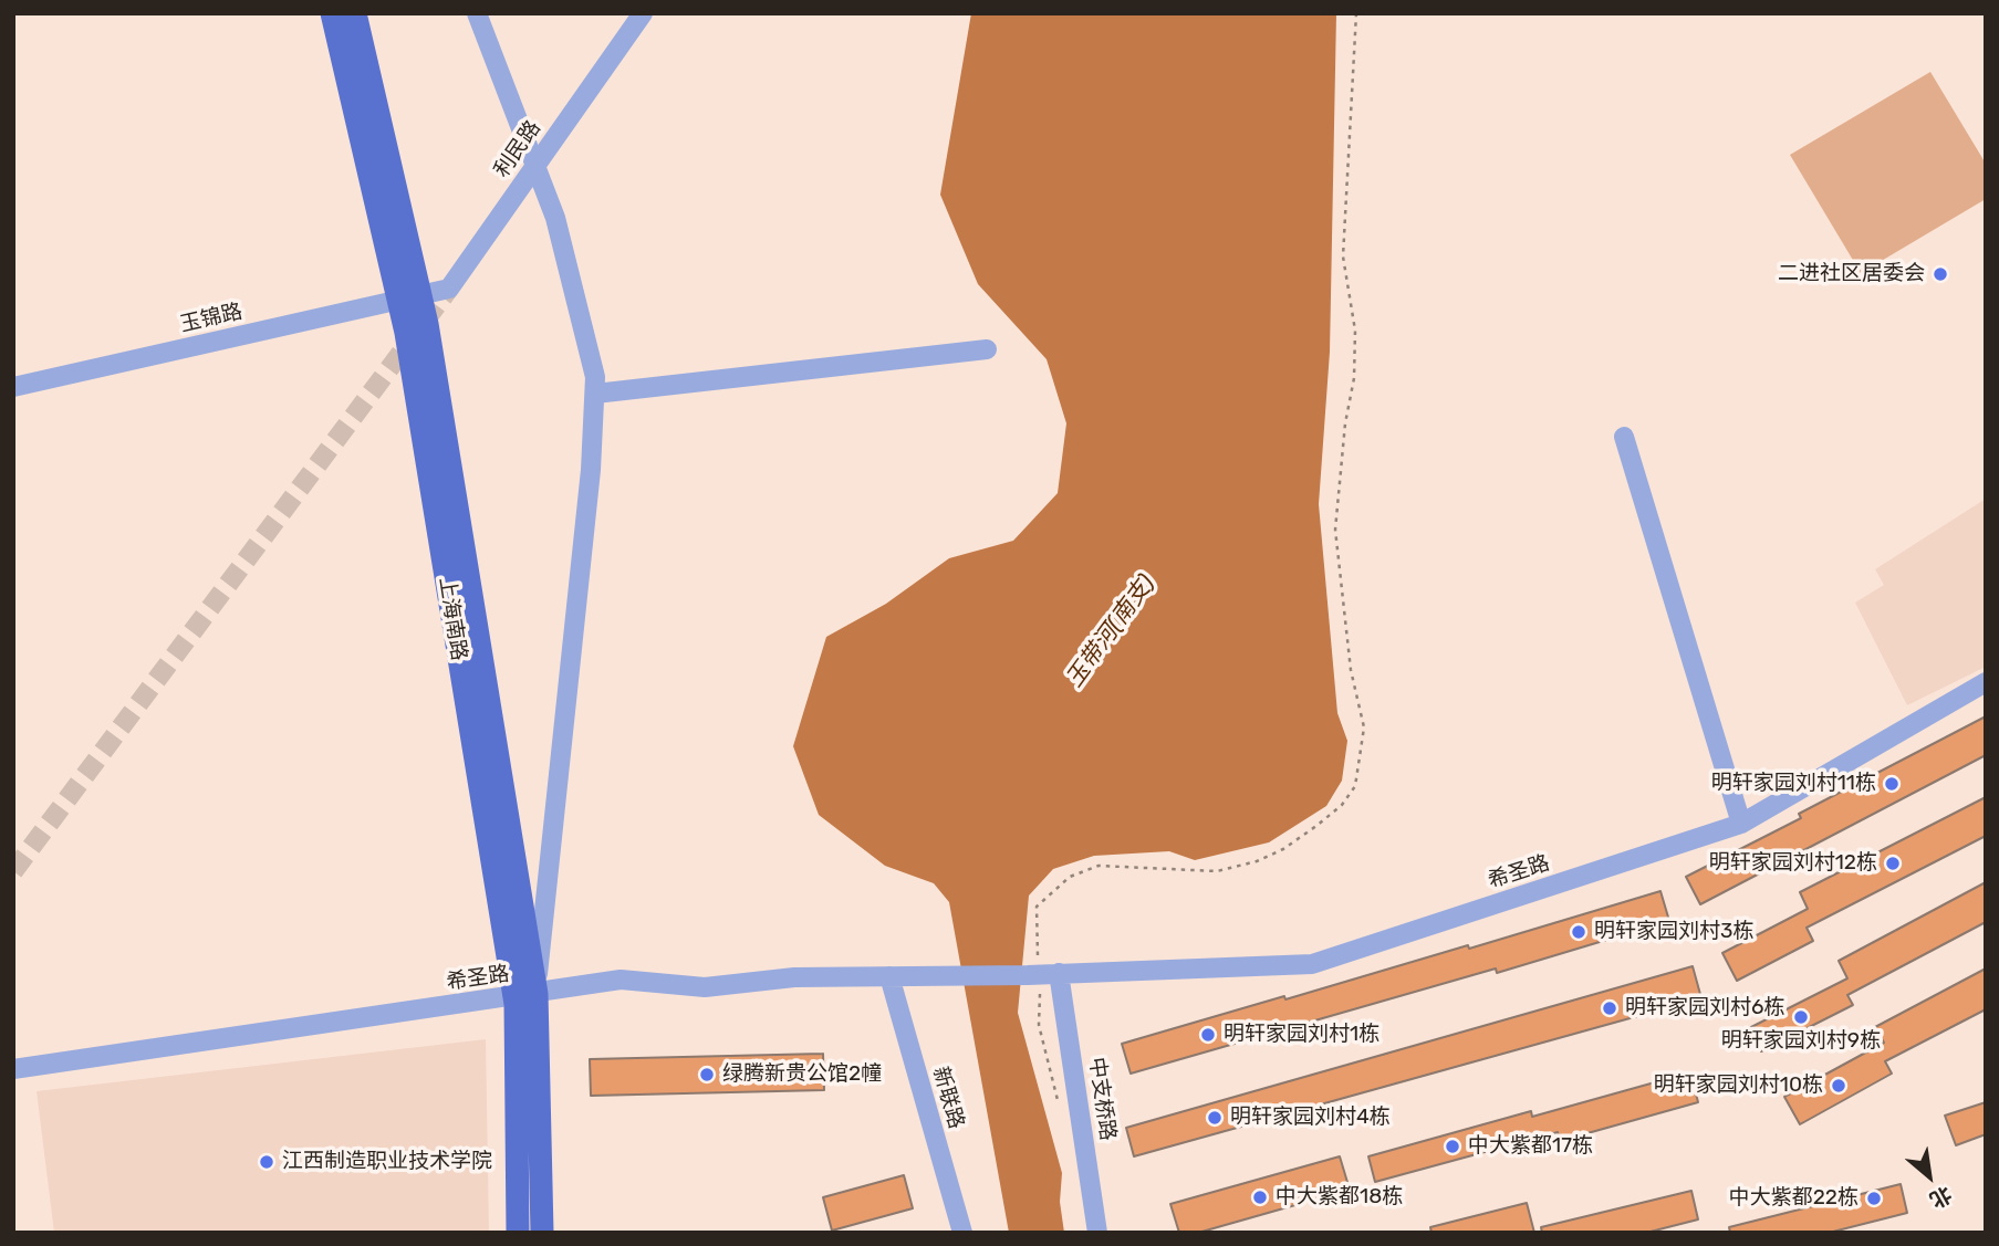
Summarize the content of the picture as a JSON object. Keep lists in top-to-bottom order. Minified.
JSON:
{"streets":{"main road":["上海南路"],"street":["利民路","玉锦路","希圣路","新联路","中支桥路"]},"crossings":[["利民路","玉锦路"],["利民路","上海南路"],["玉锦路","上海南路"],["上海南路","希圣路"],["希圣路","新联路"],["希圣路","中支桥路"]],"water":["玉带河(南支)"],"places":["二进社区居委会","明轩家园刘村11栋","明轩家园刘村12栋","明轩家园刘村3栋","明轩家园刘村6栋","明轩家园刘村9栋","明轩家园刘村1栋","绿腾新贵公馆2幢","明轩家园刘村10栋","明轩家园刘村4栋","中大紫都17栋","江西制造职业技术学院","中大紫都18栋","中大紫都22栋"],"north":"bottom right"}
